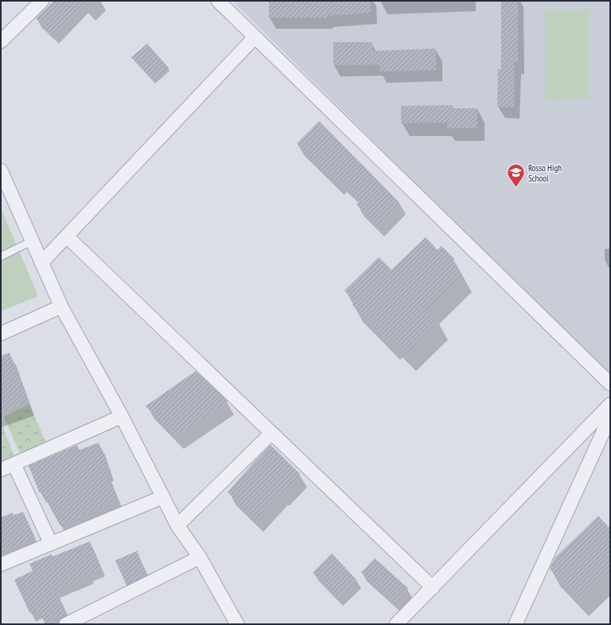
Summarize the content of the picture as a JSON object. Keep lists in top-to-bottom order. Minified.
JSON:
{"places":{"school or university":["Rosso High School"]}}
